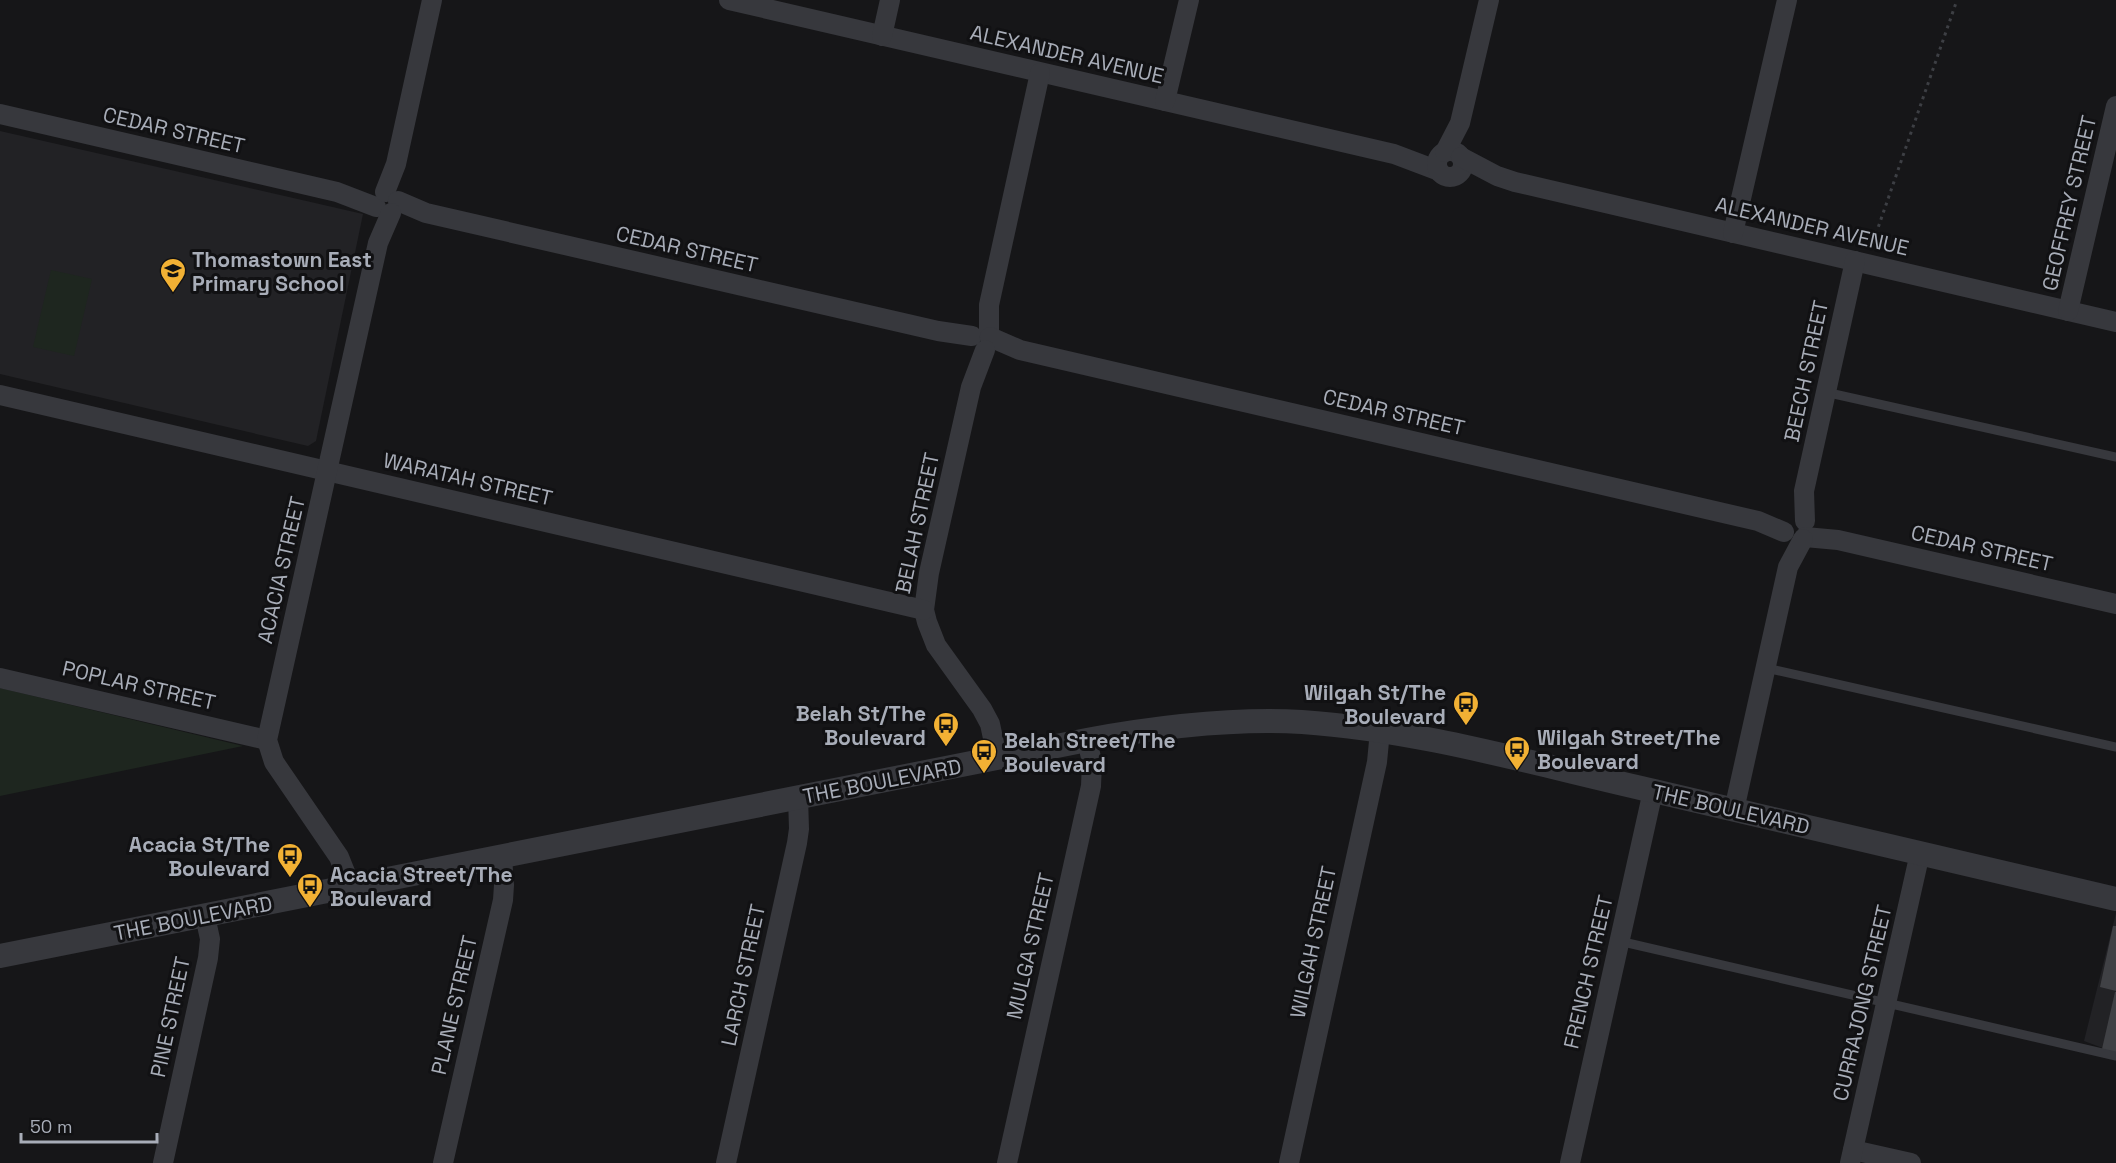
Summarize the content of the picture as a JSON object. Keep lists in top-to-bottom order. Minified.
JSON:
{"streets":{"street":["ALEXANDER AVENUE","CEDAR STREET","GEOFFREY STREET","BEECH STREET","WARATAH STREET","BELAH STREET","ACACIA STREET","POPLAR STREET","THE BOULEVARD","WILGAH STREET","MULGA STREET","FRENCH STREET","LARCH STREET","CURRAJONG STREET","PLANE STREET","PINE STREET"]},"crossings":[["ALEXANDER AVENUE","GEOFFREY STREET"],["ALEXANDER AVENUE","BEECH STREET"],["ALEXANDER AVENUE","BELAH STREET"],["CEDAR STREET","BEECH STREET"],["CEDAR STREET","BELAH STREET"],["CEDAR STREET","ACACIA STREET"],["BEECH STREET","THE BOULEVARD"],["WARATAH STREET","BELAH STREET"],["WARATAH STREET","ACACIA STREET"],["BELAH STREET","THE BOULEVARD"],["ACACIA STREET","POPLAR STREET"],["THE BOULEVARD","WILGAH STREET"],["THE BOULEVARD","MULGA STREET"],["THE BOULEVARD","FRENCH STREET"],["THE BOULEVARD","LARCH STREET"],["THE BOULEVARD","CURRAJONG STREET"],["THE BOULEVARD","PLANE STREET"],["THE BOULEVARD","PINE STREET"]],"places":{"school or university":["Thomastown East Primary School"],"bus stop":["Wilgah St/The Boulevard","Belah St/The Boulevard","Wilgah Street/The Boulevard","Belah Street/The Boulevard","Acacia St/The Boulevard","Acacia Street/The Boulevard"]},"scale_bar":"50 m"}
